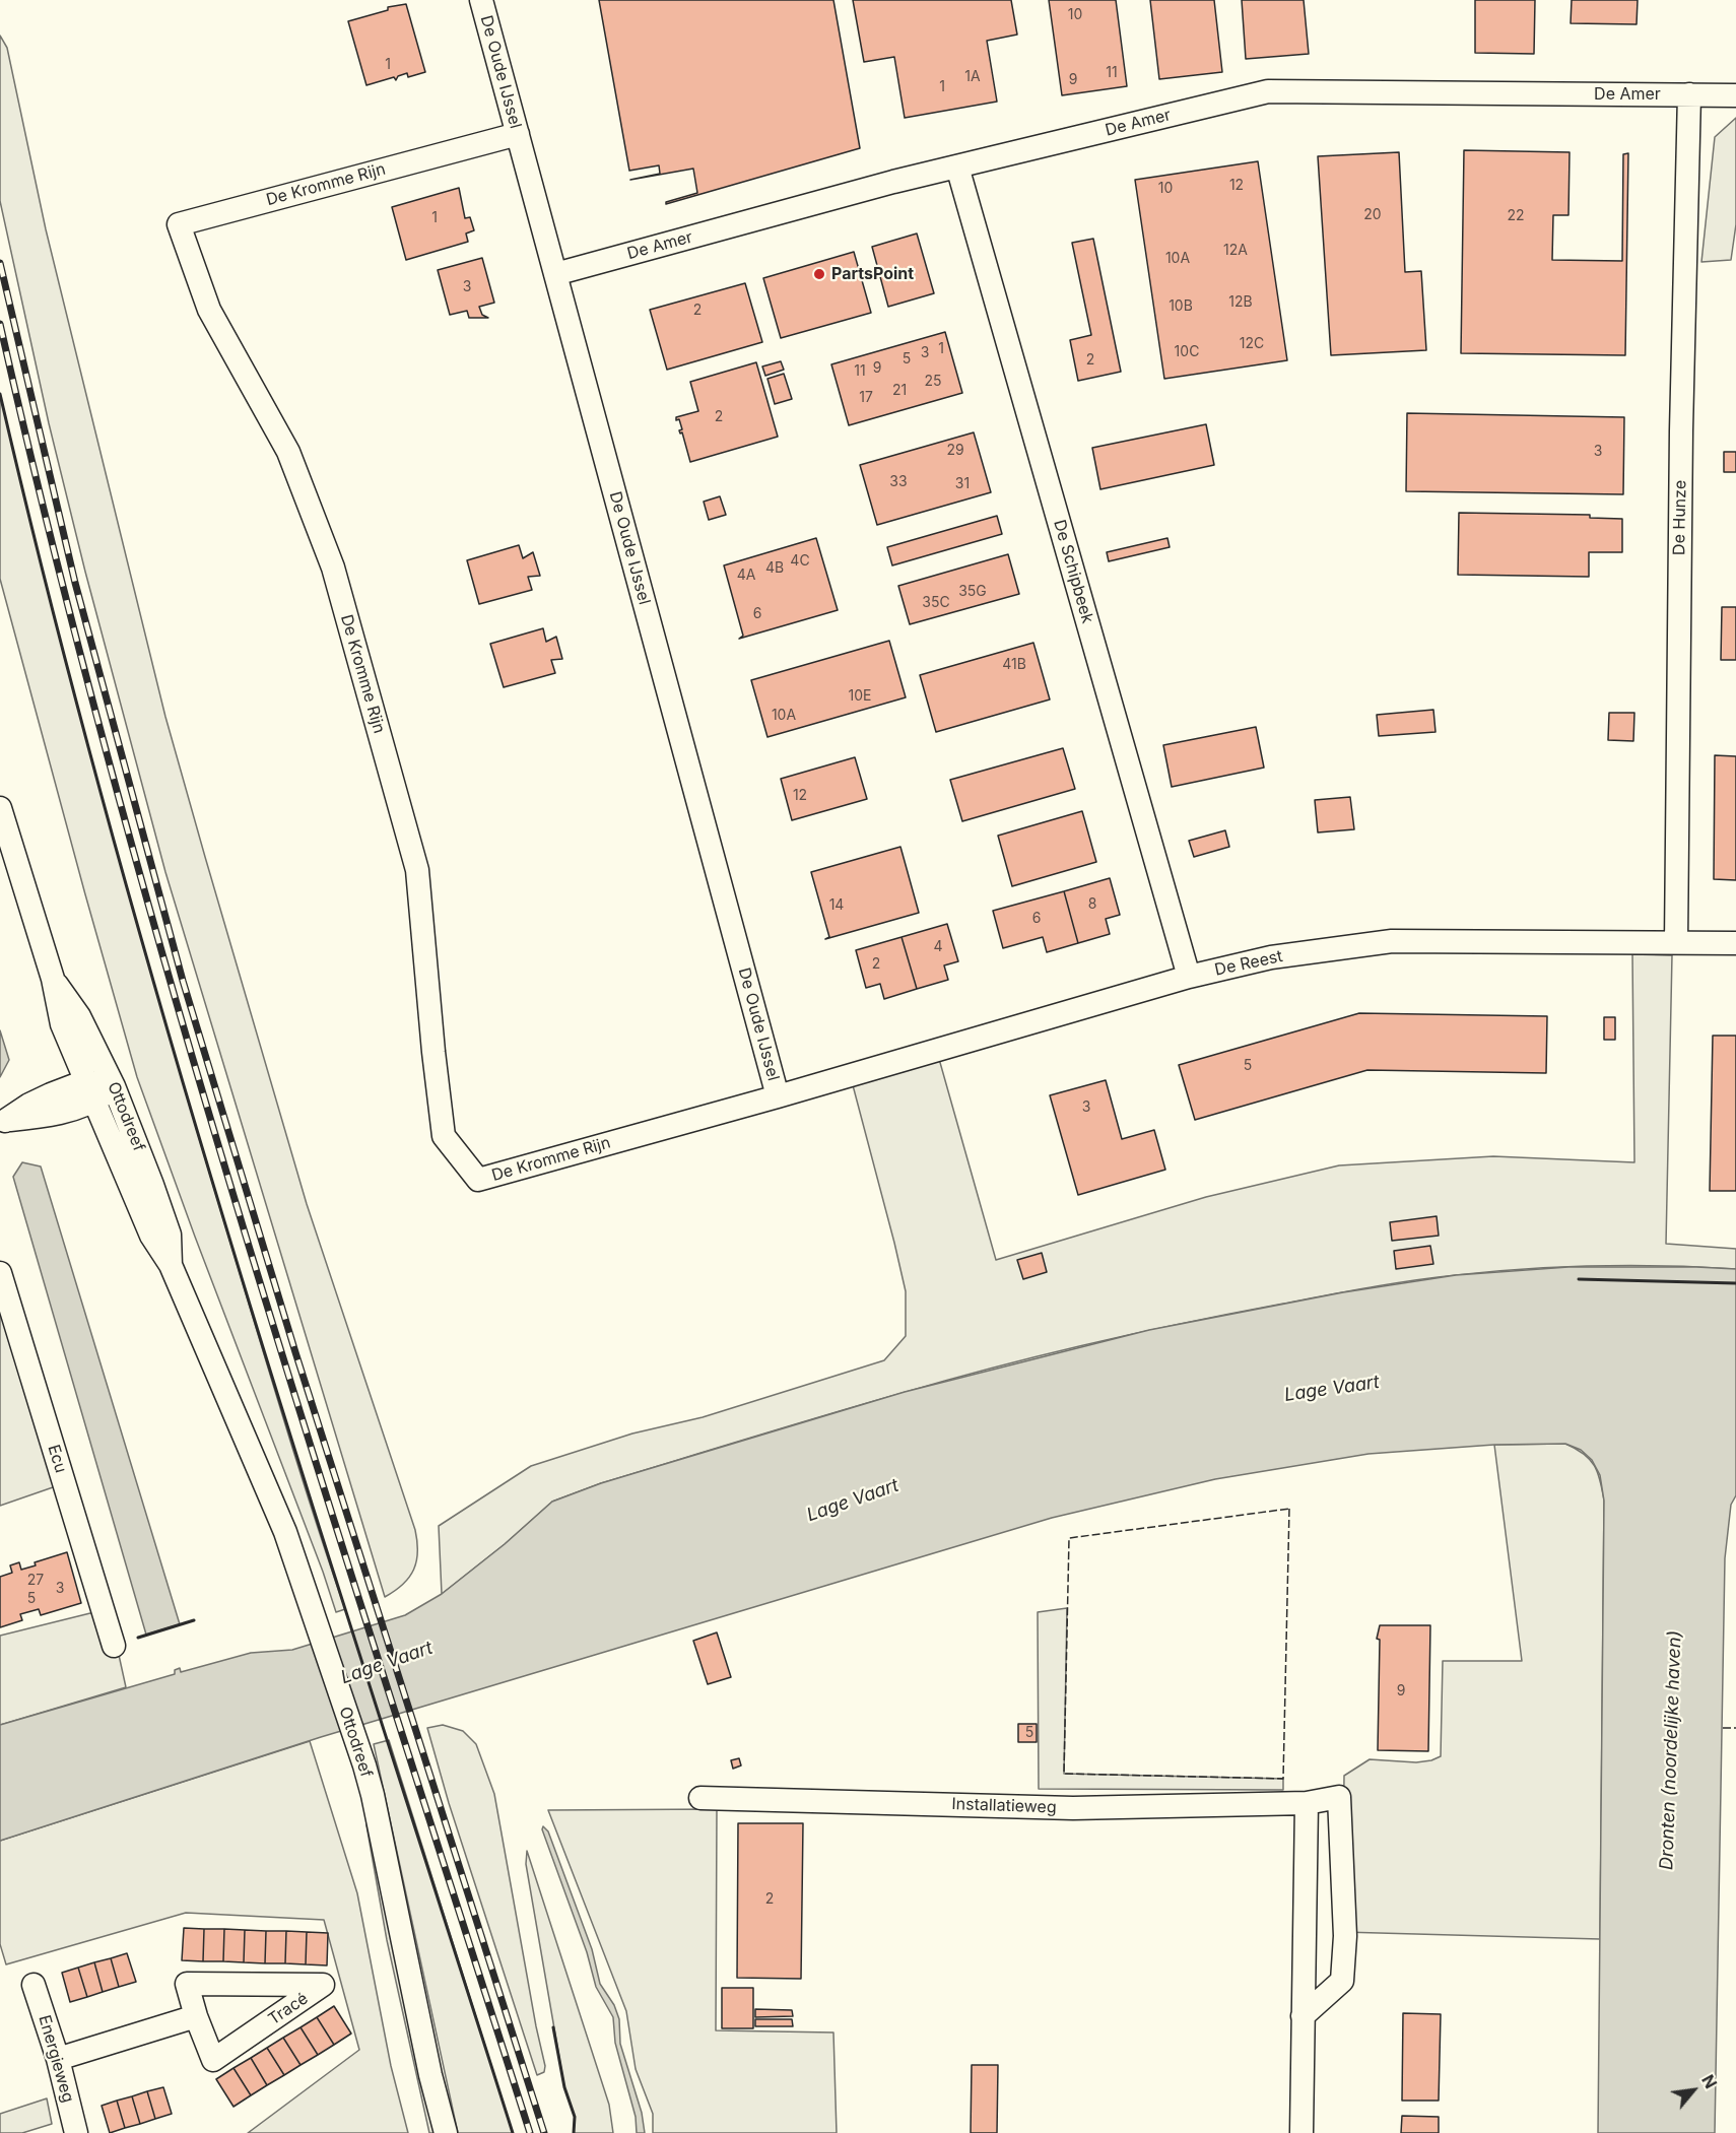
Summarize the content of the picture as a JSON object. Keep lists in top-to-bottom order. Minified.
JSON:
{"streets":{"street":["De Oude IJssel","De Amer","De Kromme Rijn","De Hunze","De Schipbeek","De Reest","Ottodreef","Ecu","Installatieweg","Tracé","Energieweg"]},"crossings":[["De Oude IJssel","De Amer"],["De Oude IJssel","De Kromme Rijn"],["De Oude IJssel","De Reest"],["De Amer","De Hunze"],["De Amer","De Schipbeek"],["De Kromme Rijn","De Reest"],["De Hunze","De Reest"],["De Schipbeek","De Reest"]],"water":["Lage Vaart","Dronten (noordelijke haven)"],"places":["PartsPoint"],"house_numbers":["10","1","11","1A","9","1","12","10","20","22","1","12A","10A","3","12B","10B","2","12C","1","10C","3","5","2","9","11","25","21","17","2","29","3","33","31","4C","4B","4A","35G","35C","6","41B","10E","10A","12","8","14","6","4","2","5","3","27","3","5","9","5","2"],"north":"top right"}
